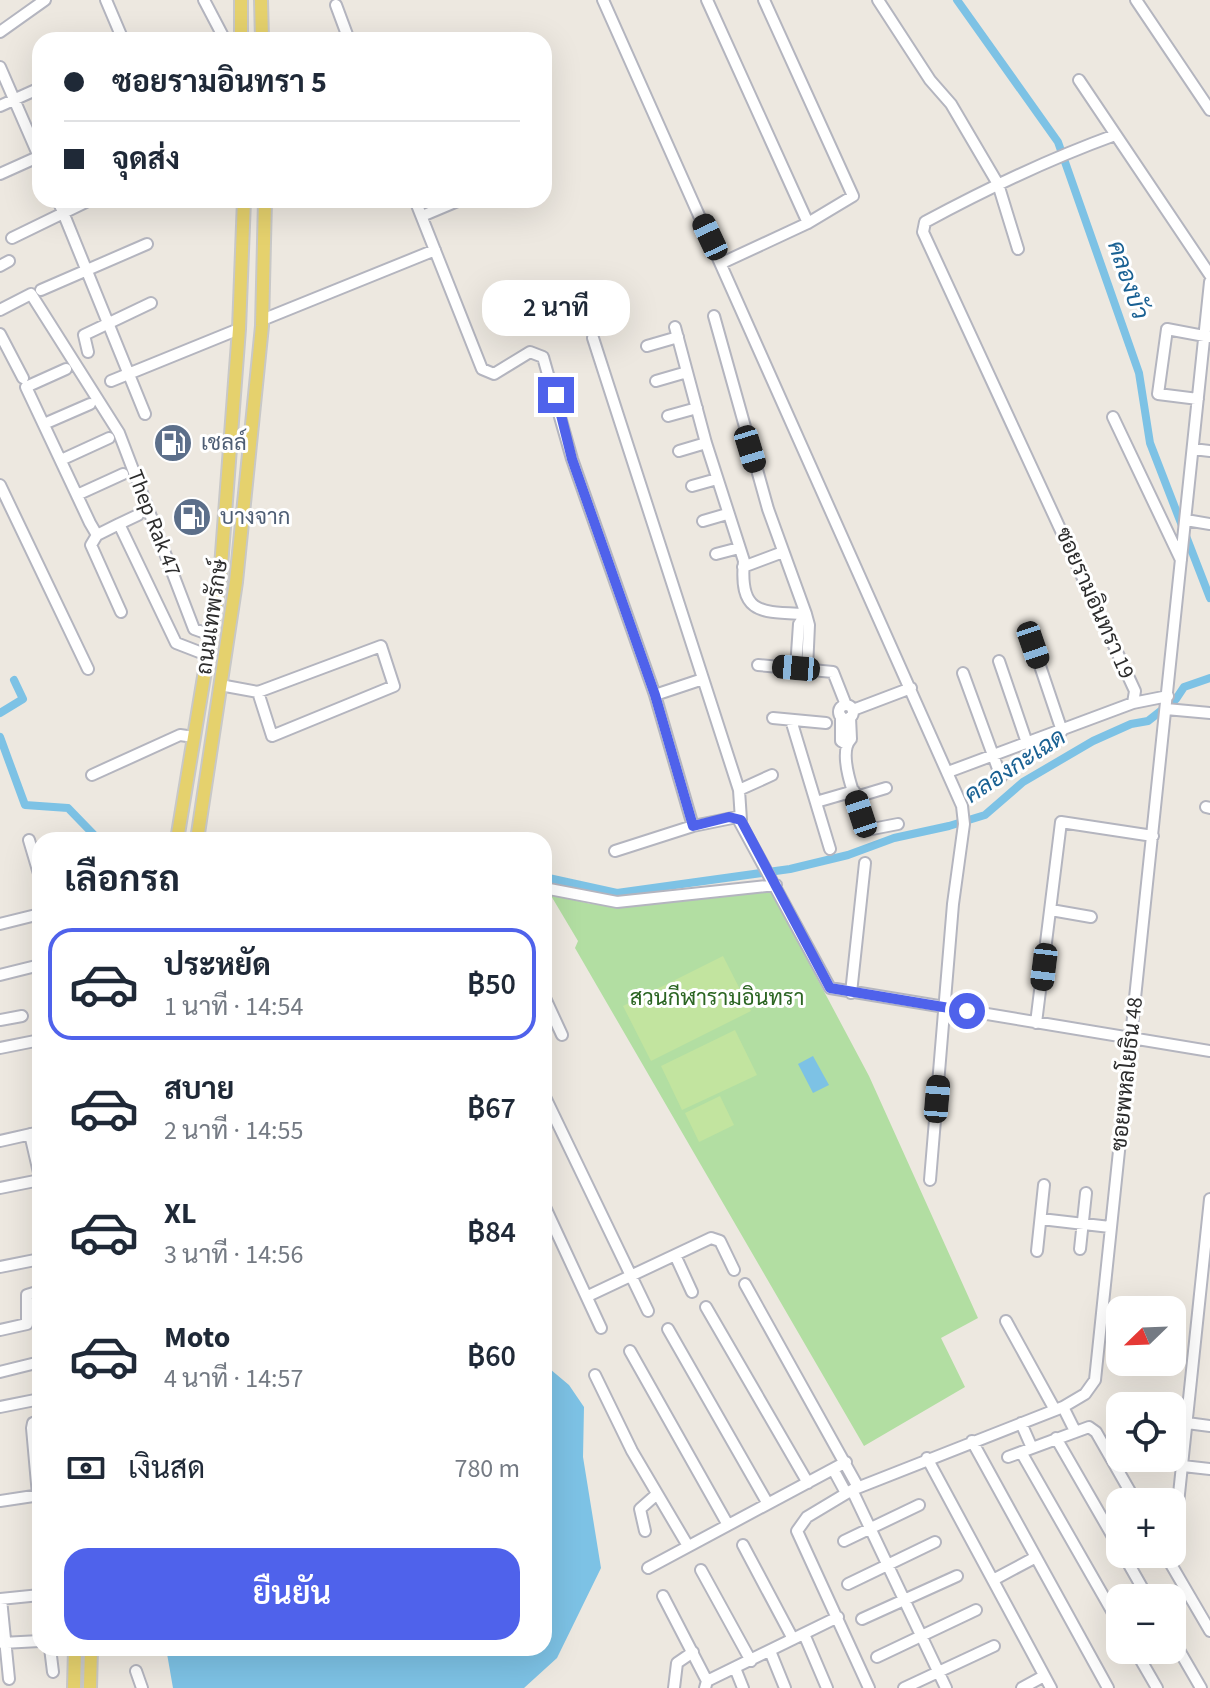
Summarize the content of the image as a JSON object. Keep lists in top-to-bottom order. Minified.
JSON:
{"streets":{"main road":["ถนนเทพรักษ์"],"street":["Thep Rak 47","ซอยรามอินทรา 19","ซอยพหลโยธิน 48"]},"crossings":[["Thep Rak 47","ถนนเทพรักษ์"]],"water":["คลองบัว","คลองกะเฉด"],"parks":["สวนกีฬารามอินทรา"],"places":{"fuel station":["เชลล์","บางจาก"]},"north":"bottom left","page":{"banner":["ซอยรามอินทรา 5","จุดส่ง"],"bubble":"2 นาที","heading":"เลือกรถ","list":[{"name":"ประหยัด","note":"1 นาที · 14:54","value":"฿50"},{"name":"สบาย","note":"2 นาที · 14:55","value":"฿67"},{"name":"XL","note":"3 นาที · 14:56","value":"฿84"},{"name":"Moto","note":"4 นาที · 14:57","value":"฿60"}],"map_buttons":["+","−"],"pay":["เงินสด","780 m"],"buttons":"ยืนยัน"}}
